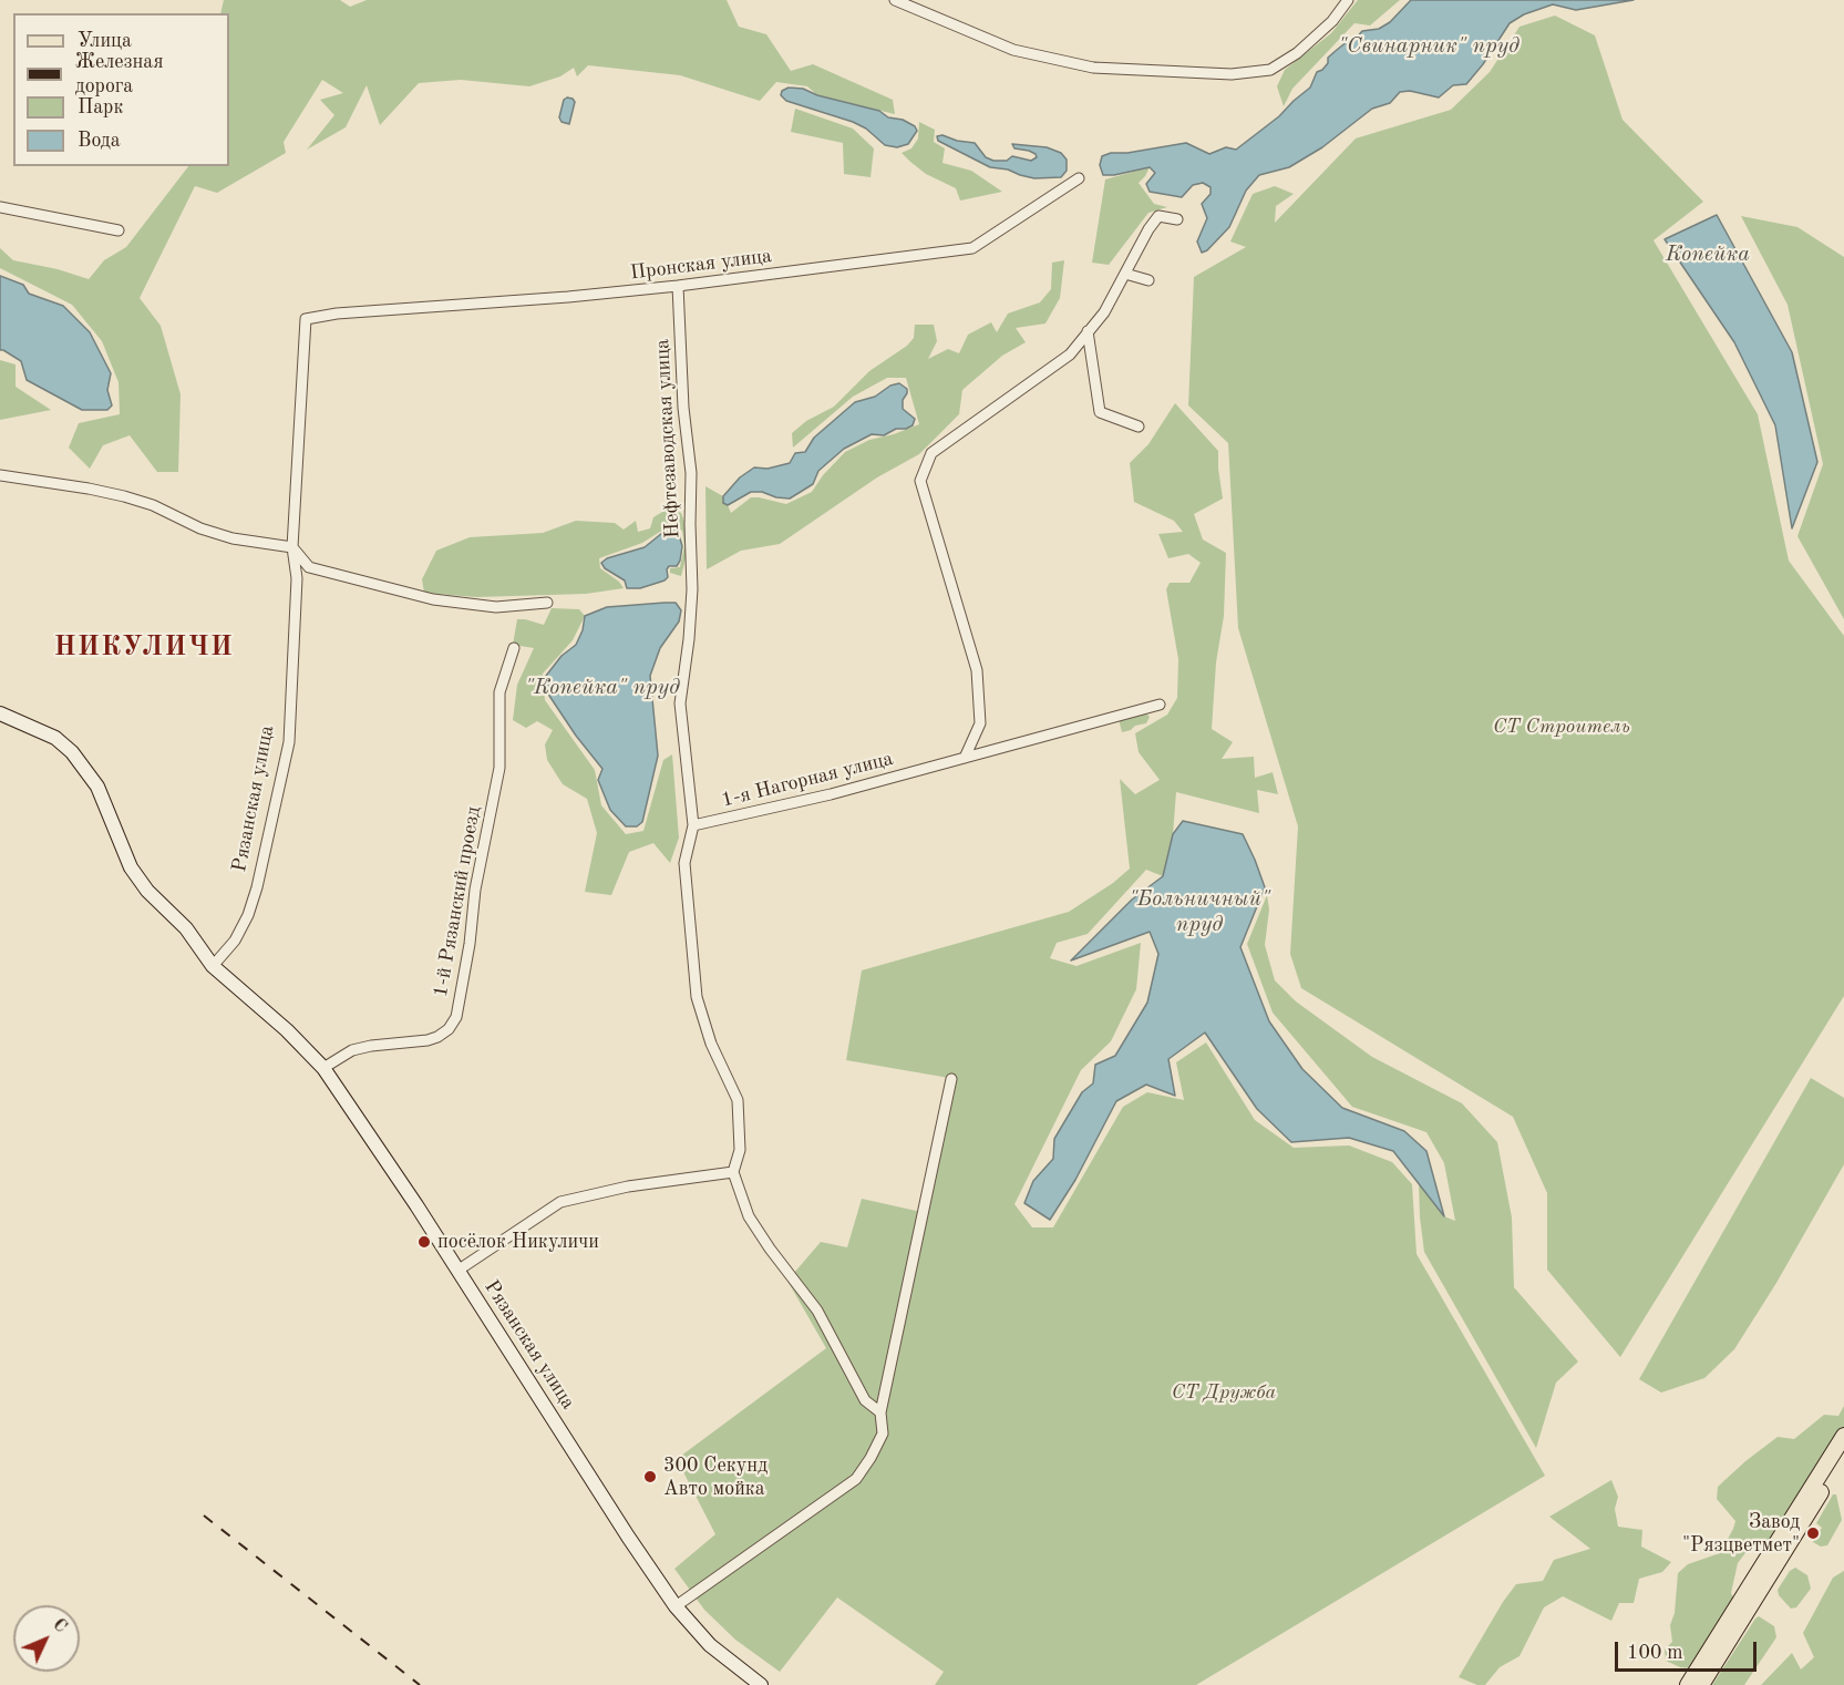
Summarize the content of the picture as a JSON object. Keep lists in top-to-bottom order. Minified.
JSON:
{"streets":{"street":["Пронская улица","Нефтезаводская улица","1-я Нагорная улица","Рязанская улица","1-й Рязанский проезд"]},"crossings":[["Пронская улица","Нефтезаводская улица"],["Пронская улица","Рязанская улица"],["Нефтезаводская улица","1-я Нагорная улица"],["Рязанская улица","1-й Рязанский проезд"]],"districts":["НИКУЛИЧИ"],"water":["\"Свинарник\" пруд","Копейка","\"Копейка\" пруд","\"Больничный\" пруд"],"parks":["СТ Строитель","СТ Дружба"],"places":["посёлок Никуличи","300 Секунд Авто мойка","Завод \"Рязцветмет\""],"legend":["Улица","Железная дорога","Парк","Вода"],"scale_bar":"100 m","north":"top right"}
